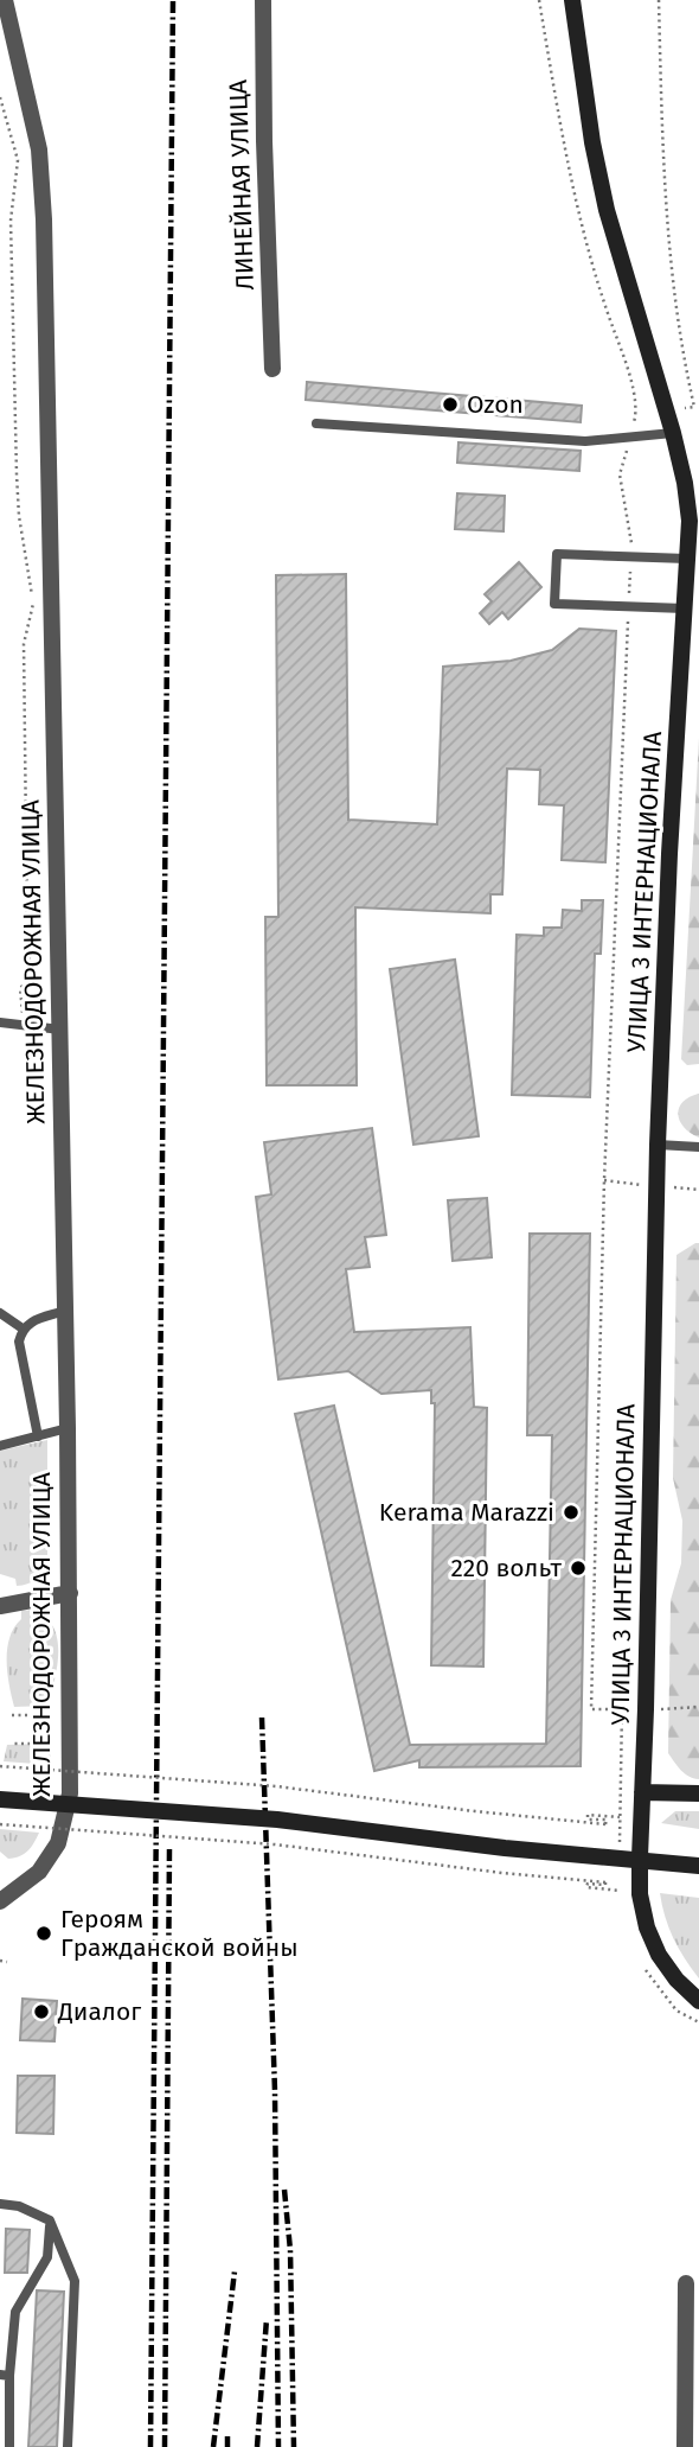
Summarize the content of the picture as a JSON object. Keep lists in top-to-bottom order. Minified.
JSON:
{"streets":{"main road":["УЛИЦА 3 ИНТЕРНАЦИОНАЛА"],"street":["ЛИНЕЙНАЯ УЛИЦА","ЖЕЛЕЗНОДОРОЖНАЯ УЛИЦА"]},"places":["Ozon","Kerama Marazzi","220 вольт","Героям Гражданской войны","Диалог"]}
